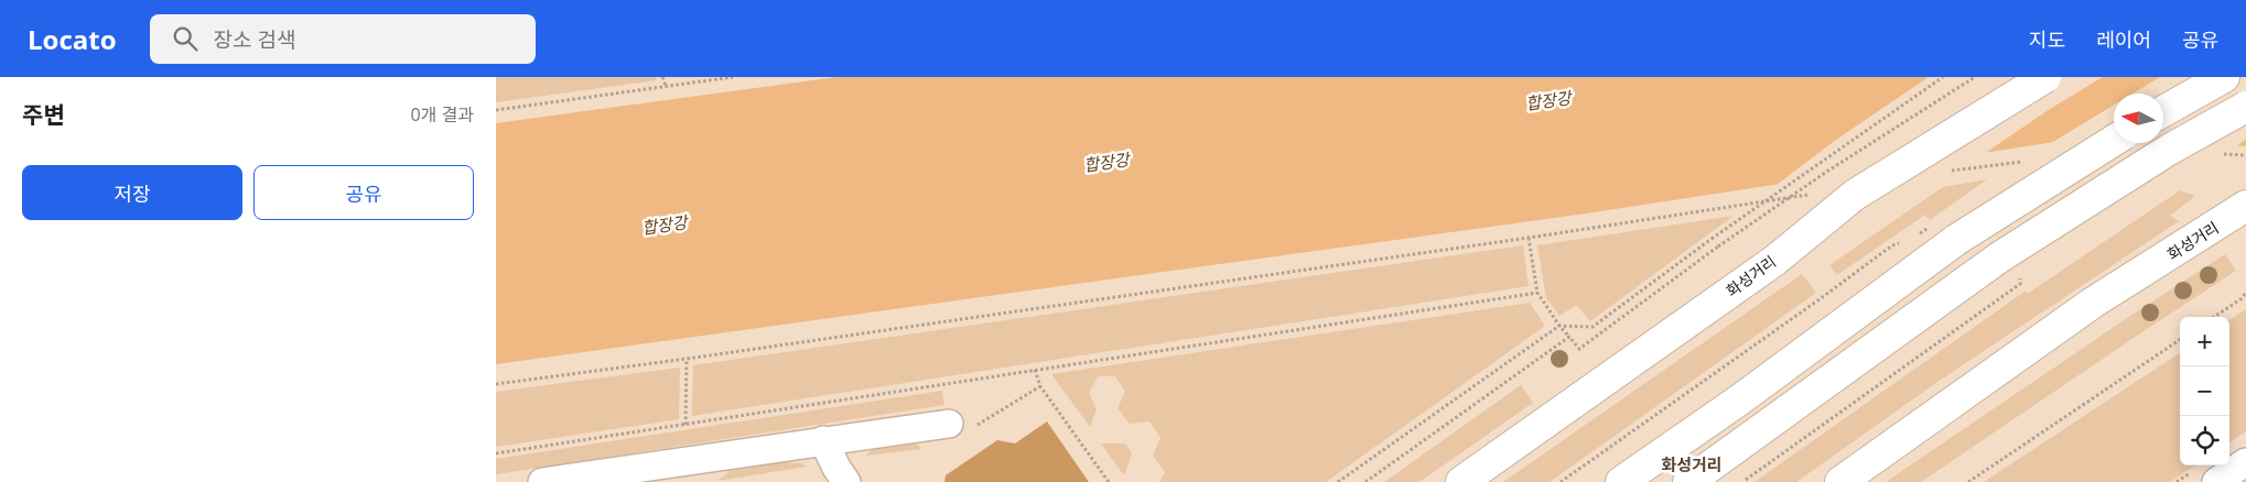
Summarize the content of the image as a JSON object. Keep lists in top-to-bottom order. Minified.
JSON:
{"streets":{"main road":["화성거리"]},"districts":["화성거리"],"water":["합장강"],"north":"left","page":{"header":"Locato","search":"장소 검색","nav":["지도","레이어","공유"],"heading":["주변","0개 결과"],"buttons":["저장","공유"],"map_buttons":["+","−"]}}
